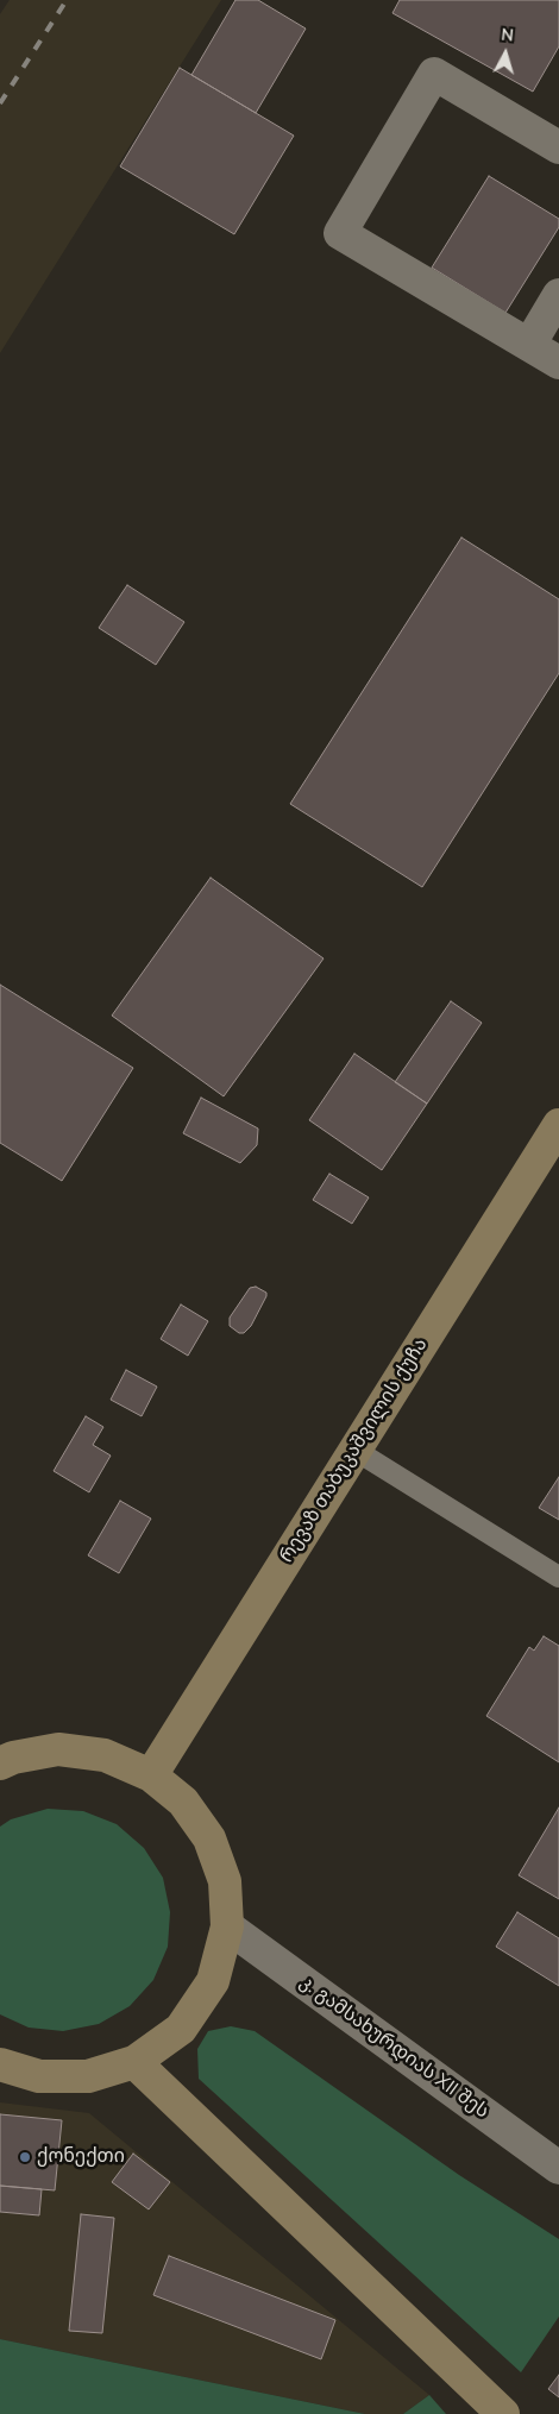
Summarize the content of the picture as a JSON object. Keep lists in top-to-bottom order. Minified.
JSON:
{"streets":{"main road":["რევაზ თაბუკაშვილის ქუჩა"],"street":["კ. გამსახურდიას XII შეს"]},"places":["ქონექთი"],"north":"top"}
